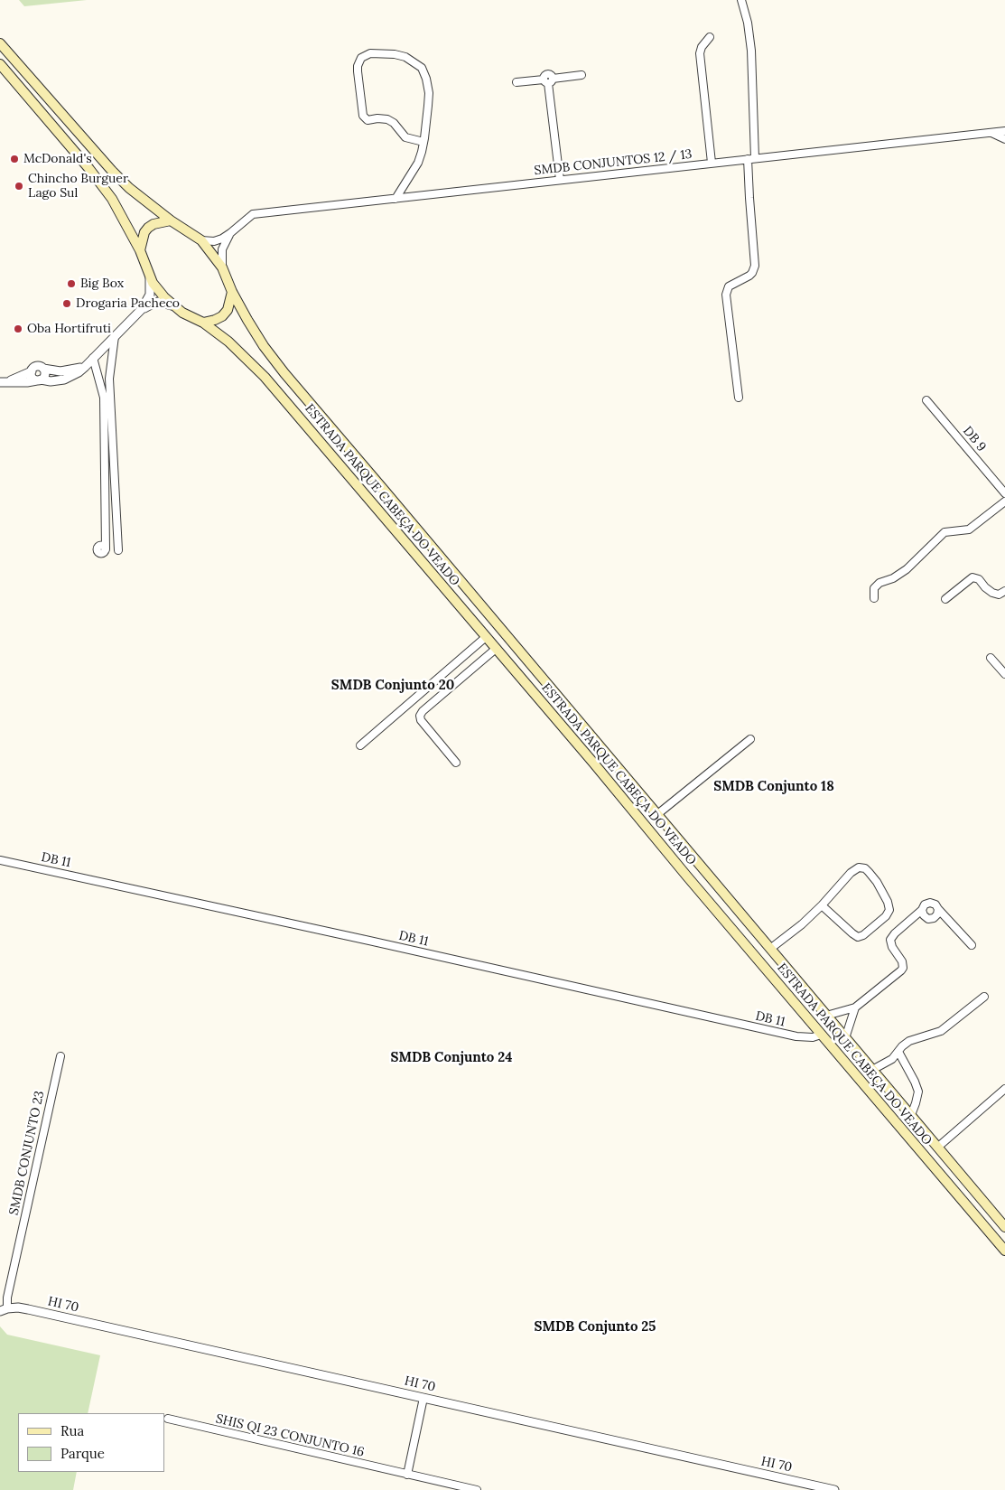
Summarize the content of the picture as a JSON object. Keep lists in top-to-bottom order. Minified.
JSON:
{"streets":{"main road":["ESTRADA PARQUE CABEÇA DO VEADO"],"street":["SMDB CONJUNTOS 12 / 13","DB 9","DB 11","SMDB CONJUNTO 23","HI 70","SHIS QI 23 CONJUNTO 16"]},"crossings":[["SMDB CONJUNTOS 12 / 13","ESTRADA PARQUE CABEÇA DO VEADO"],["ESTRADA PARQUE CABEÇA DO VEADO","DB 11"],["SMDB CONJUNTO 23","HI 70"]],"districts":["SMDB Conjunto 20","SMDB Conjunto 18","SMDB Conjunto 24","SMDB Conjunto 25"],"places":["McDonald's","Chincho Burguer Lago Sul","Big Box","Drogaria Pacheco","Oba Hortifruti"],"legend":["Rua","Parque"]}
